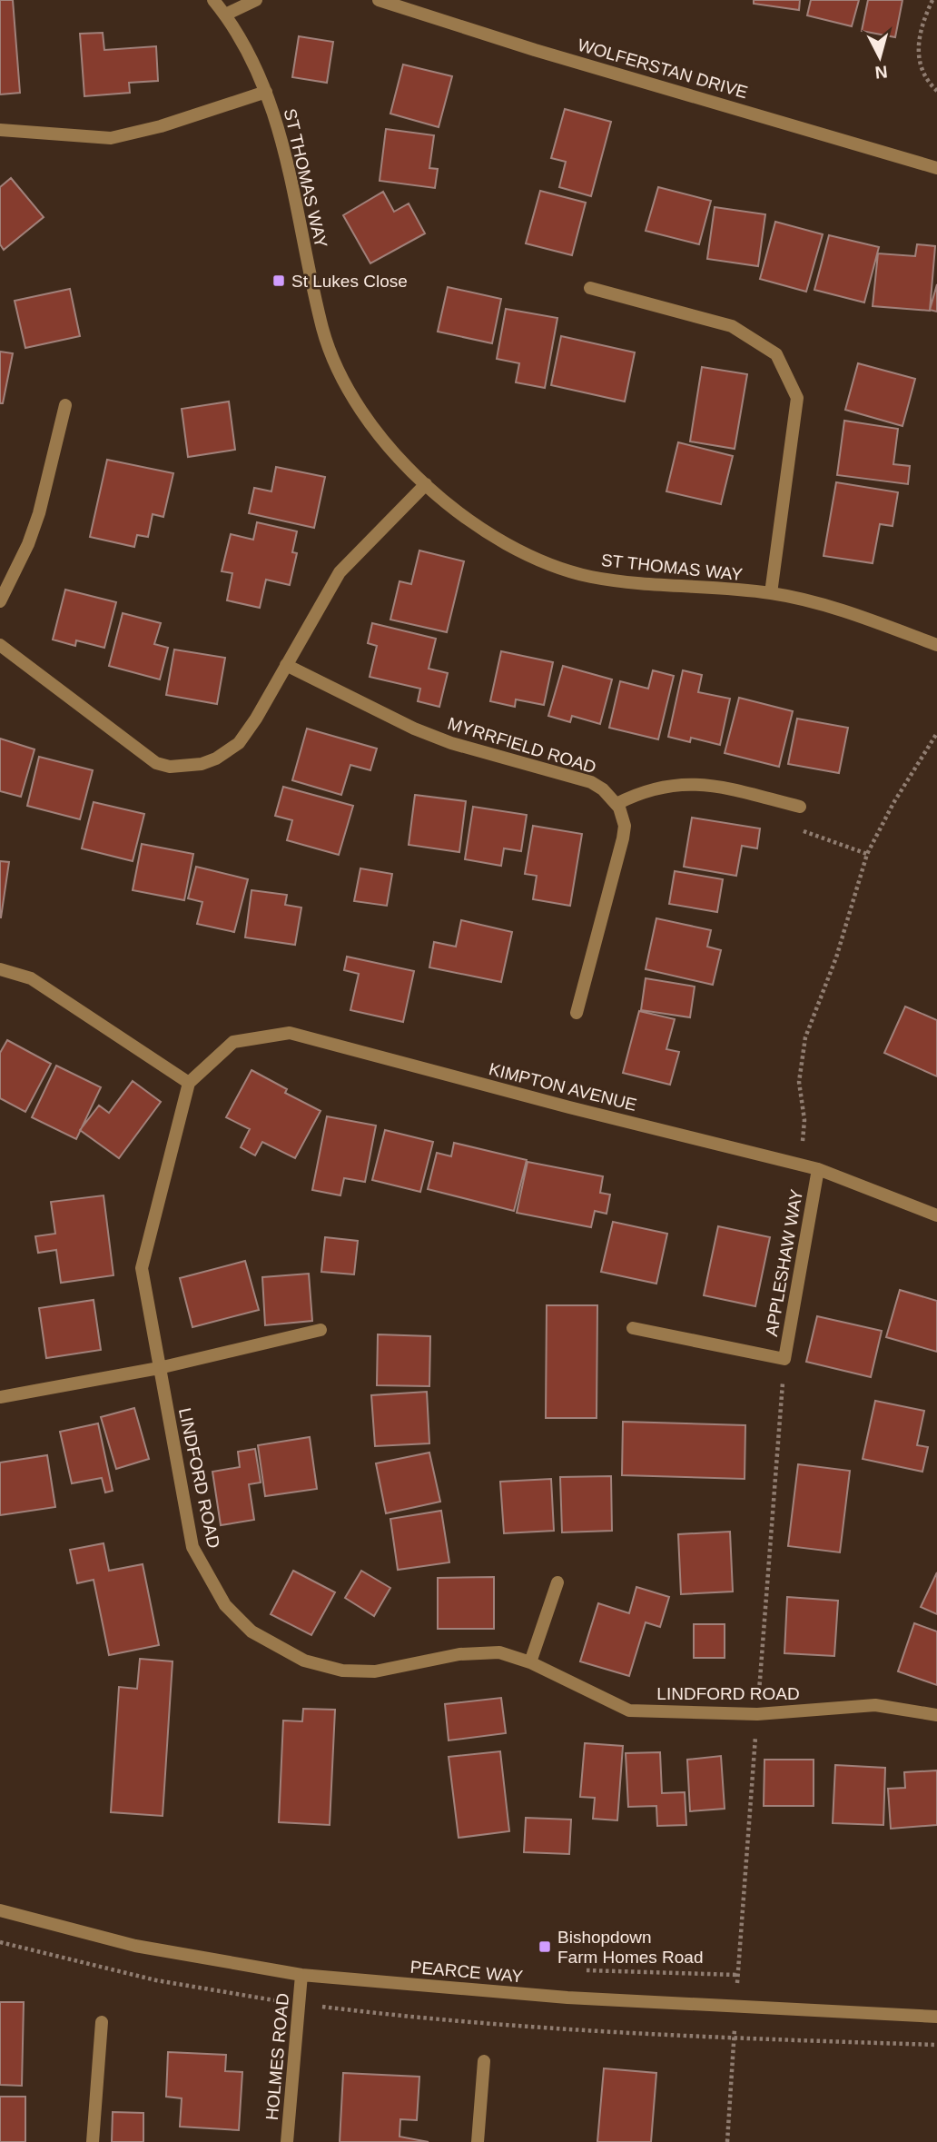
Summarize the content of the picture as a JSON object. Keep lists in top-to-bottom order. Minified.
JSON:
{"streets":{"street":["WOLFERSTAN DRIVE","ST THOMAS WAY","MYRRFIELD ROAD","KIMPTON AVENUE","APPLESHAW WAY","LINDFORD ROAD","PEARCE WAY","HOLMES ROAD"]},"crossings":[["KIMPTON AVENUE","APPLESHAW WAY"],["KIMPTON AVENUE","LINDFORD ROAD"],["PEARCE WAY","HOLMES ROAD"]],"places":{"transit":["St Lukes Close","Bishopdown Farm Homes Road"]},"north":"bottom"}
